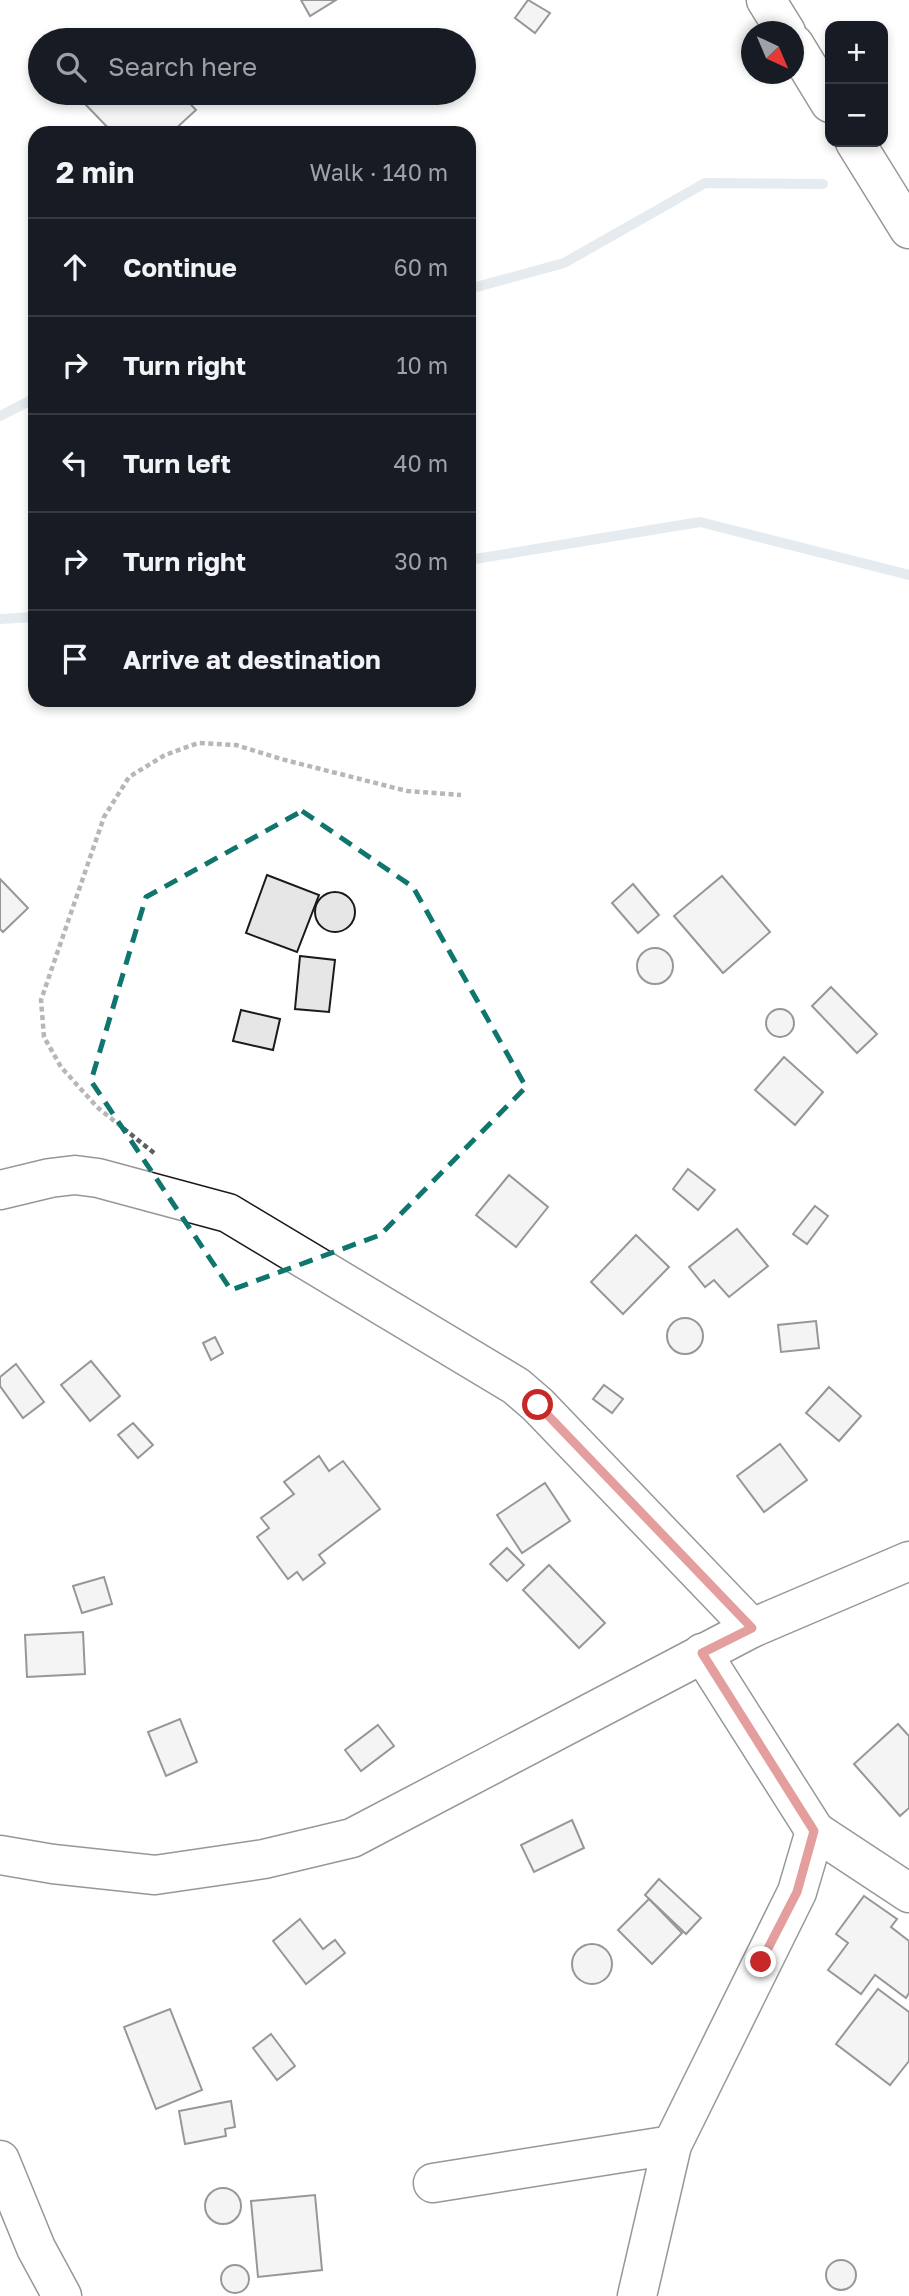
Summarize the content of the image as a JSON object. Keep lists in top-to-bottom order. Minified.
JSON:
{"north":"bottom right","page":{"map_buttons":["+","−"],"search":"Search here","heading":["2 min","Walk · 140 m"],"list":[["Continue","60 m"],["Turn right","10 m"],["Turn left","40 m"],["Turn right","30 m"],"Arrive at destination"]}}
